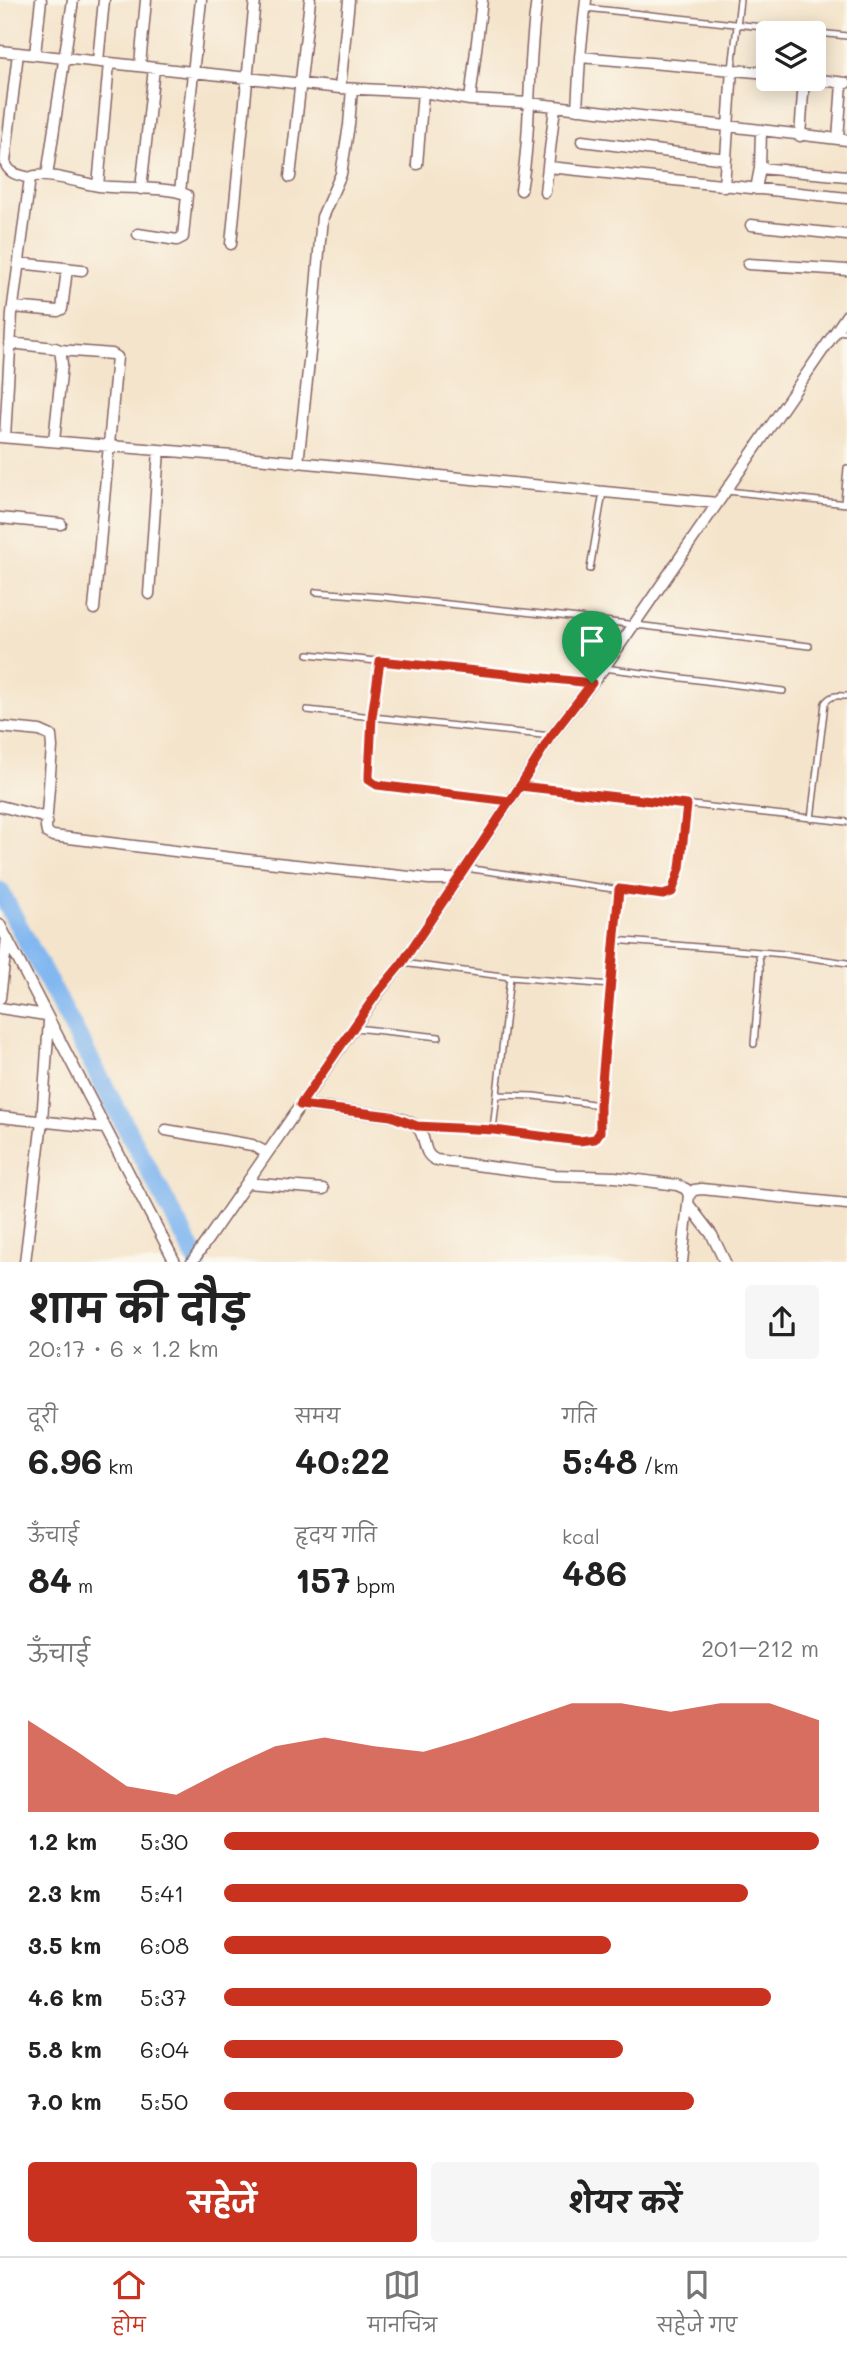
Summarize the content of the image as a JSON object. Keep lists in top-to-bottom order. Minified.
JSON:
{"page":{"heading":["शाम की दौड़","20:17 · 6 × 1.2 km"],"stats":[["दूरी","6.96 km"],["समय","40:22"],["गति","5:48 /km"],["ऊँचाई","84 m"],["हृदय गति","157 bpm"],["kcal","486"]],"chart":["ऊँचाई","201–212 m"],"list":[{"name":"1.2 km","note":"5:30"},{"name":"2.3 km","note":"5:41"},{"name":"3.5 km","note":"6:08"},{"name":"4.6 km","note":"5:37"},{"name":"5.8 km","note":"6:04"},{"name":"7.0 km","note":"5:50"}],"buttons":["सहेजें","शेयर करें"],"tabs":["होम","मानचित्र","सहेजे गए"]}}
